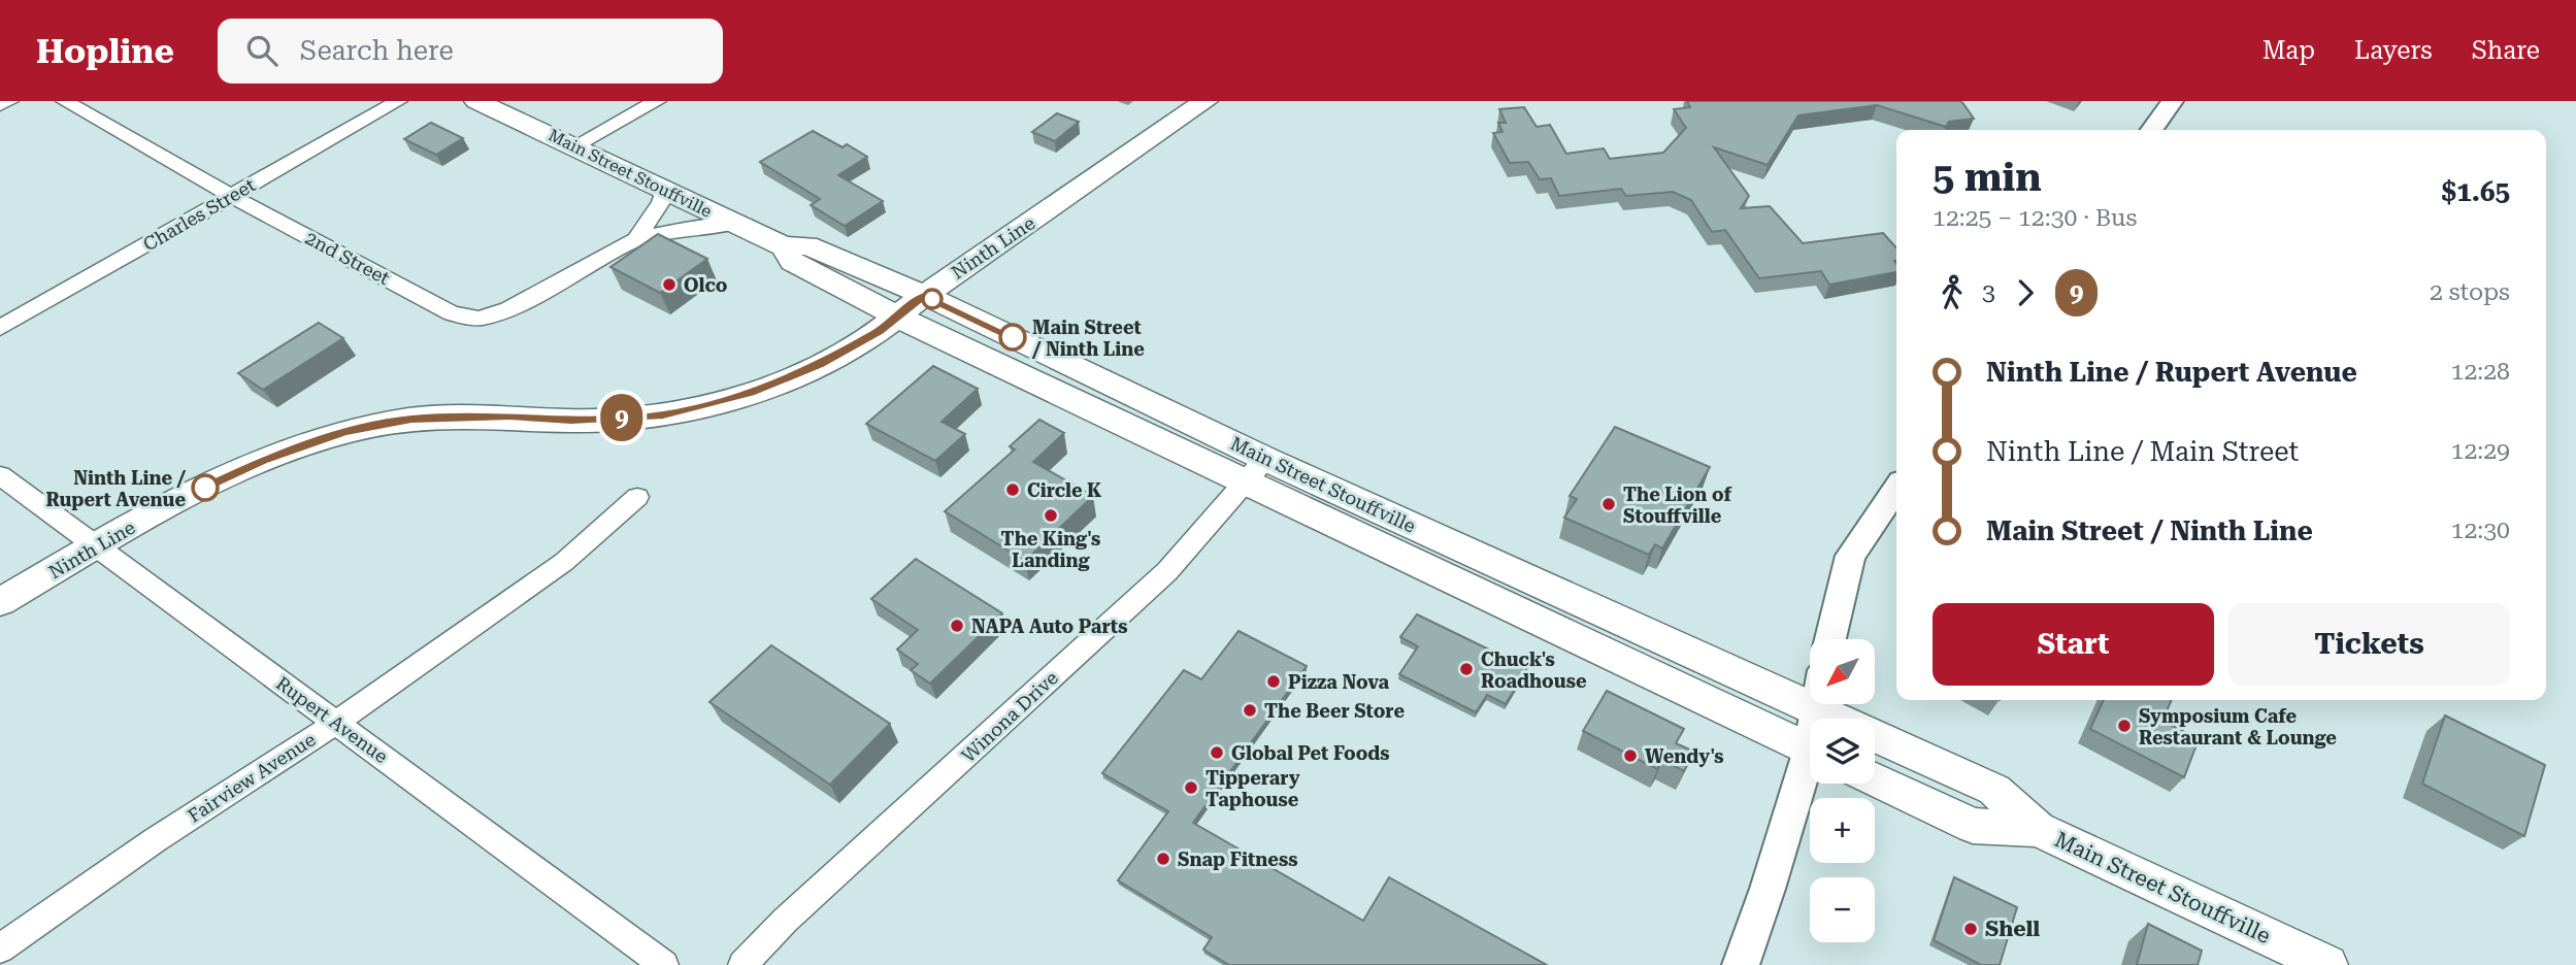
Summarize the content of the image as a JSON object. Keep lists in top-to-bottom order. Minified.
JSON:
{"streets":{"main road":["Main Street Stouffville","Ninth Line"],"street":["Charles Street","2nd Street","Winona Drive","Rupert Avenue","Fairview Avenue"]},"crossings":[["Main Street Stouffville","Ninth Line"],["Main Street Stouffville","2nd Street"],["Main Street Stouffville","Winona Drive"],["Charles Street","2nd Street"],["Ninth Line","Rupert Avenue"],["Rupert Avenue","Fairview Avenue"]],"places":["Olco","Main Street / Ninth Line","Ninth Line / Rupert Avenue","Circle K","The Lion of Stouffville","The King's Landing","NAPA Auto Parts","Chuck's Roadhouse","Pizza Nova","The Beer Store","Symposium Cafe Restaurant & Lounge","Global Pet Foods","Wendy's","Tipperary Taphouse","Snap Fitness","Shell"],"lines":["bus line 9"],"north":"bottom left","page":{"header":"Hopline","search":"Search here","nav":["Map","Layers","Share"],"on_map":"9","heading":["5 min","12:25 – 12:30 · Bus","$1.65"],"legs":["3","9","2 stops"],"list":[{"name":"Ninth Line / Rupert Avenue","value":"12:28"},{"name":"Ninth Line / Main Street","value":"12:29"},{"name":"Main Street / Ninth Line","value":"12:30"}],"buttons":["Start","Tickets"],"map_buttons":["+","−"]}}
